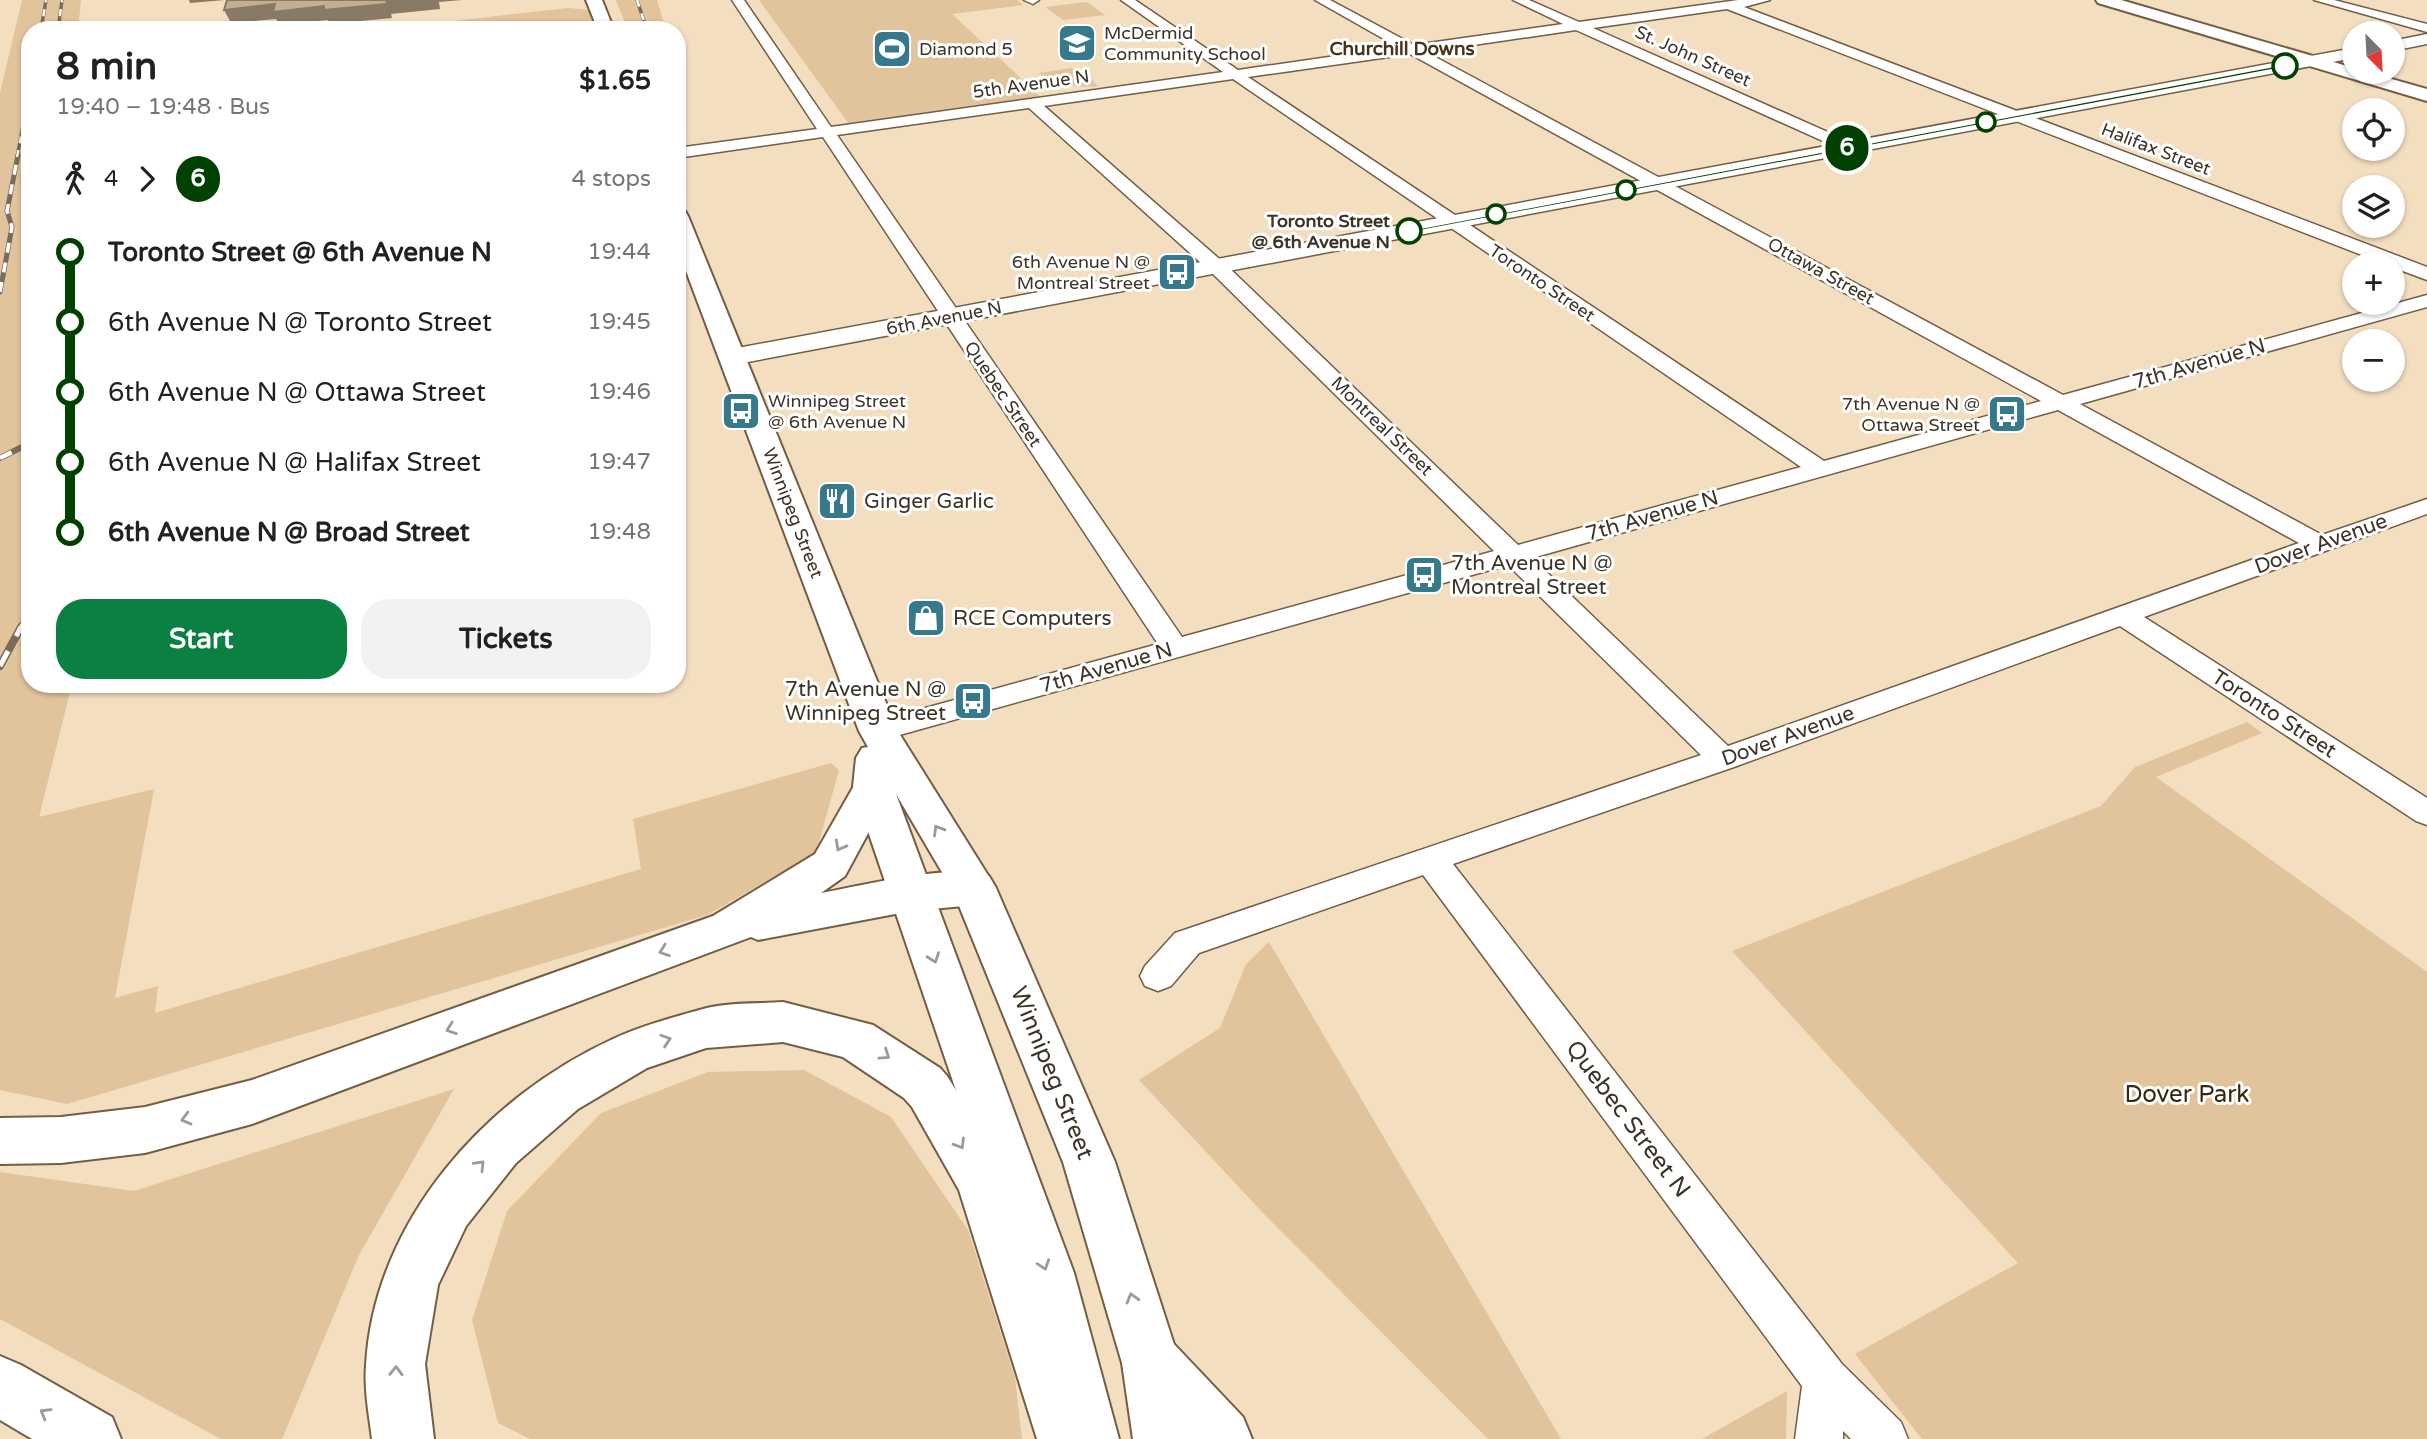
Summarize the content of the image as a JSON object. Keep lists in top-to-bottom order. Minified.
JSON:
{"streets":{"main road":["Winnipeg Street"],"street":["St. John Street","5th Avenue N","Halifax Street","Ottawa Street","Toronto Street","6th Avenue N","7th Avenue N","Quebec Street","Montreal Street","Dover Avenue","Quebec Street N"]},"crossings":[["St. John Street","5th Avenue N"],["St. John Street","6th Avenue N"],["5th Avenue N","Halifax Street"],["5th Avenue N","Ottawa Street"],["5th Avenue N","Toronto Street"],["5th Avenue N","Quebec Street"],["5th Avenue N","Montreal Street"],["Halifax Street","6th Avenue N"],["Ottawa Street","6th Avenue N"],["Ottawa Street","7th Avenue N"],["Ottawa Street","Dover Avenue"],["Toronto Street","6th Avenue N"],["Toronto Street","7th Avenue N"],["Toronto Street","Dover Avenue"],["6th Avenue N","Quebec Street"],["6th Avenue N","Montreal Street"],["6th Avenue N","Winnipeg Street"],["7th Avenue N","Quebec Street"],["7th Avenue N","Montreal Street"],["7th Avenue N","Winnipeg Street"],["Montreal Street","Dover Avenue"],["Dover Avenue","Quebec Street N"]],"districts":["Churchill Downs"],"parks":["Dover Park"],"places":{"school or university":["McDermid Community School"],"sports":["Diamond 5"],"other":["Toronto Street @ 6th Avenue N"],"bus stop":["6th Avenue N @ Montreal Street","Winnipeg Street @ 6th Avenue N","7th Avenue N @ Ottawa Street","7th Avenue N @ Montreal Street","7th Avenue N @ Winnipeg Street"],"restaurant":["Ginger Garlic"],"shop":["RCE Computers"]},"lines":["bus line 6"],"north":"bottom right","page":{"on_map":"6","map_buttons":["+","−"],"heading":["8 min","19:40 – 19:48 · Bus","$1.65"],"legs":["4","6","4 stops"],"list":[{"name":"Toronto Street @ 6th Avenue N","value":"19:44"},{"name":"6th Avenue N @ Toronto Street","value":"19:45"},{"name":"6th Avenue N @ Ottawa Street","value":"19:46"},{"name":"6th Avenue N @ Halifax Street","value":"19:47"},{"name":"6th Avenue N @ Broad Street","value":"19:48"}],"buttons":["Start","Tickets"]}}
